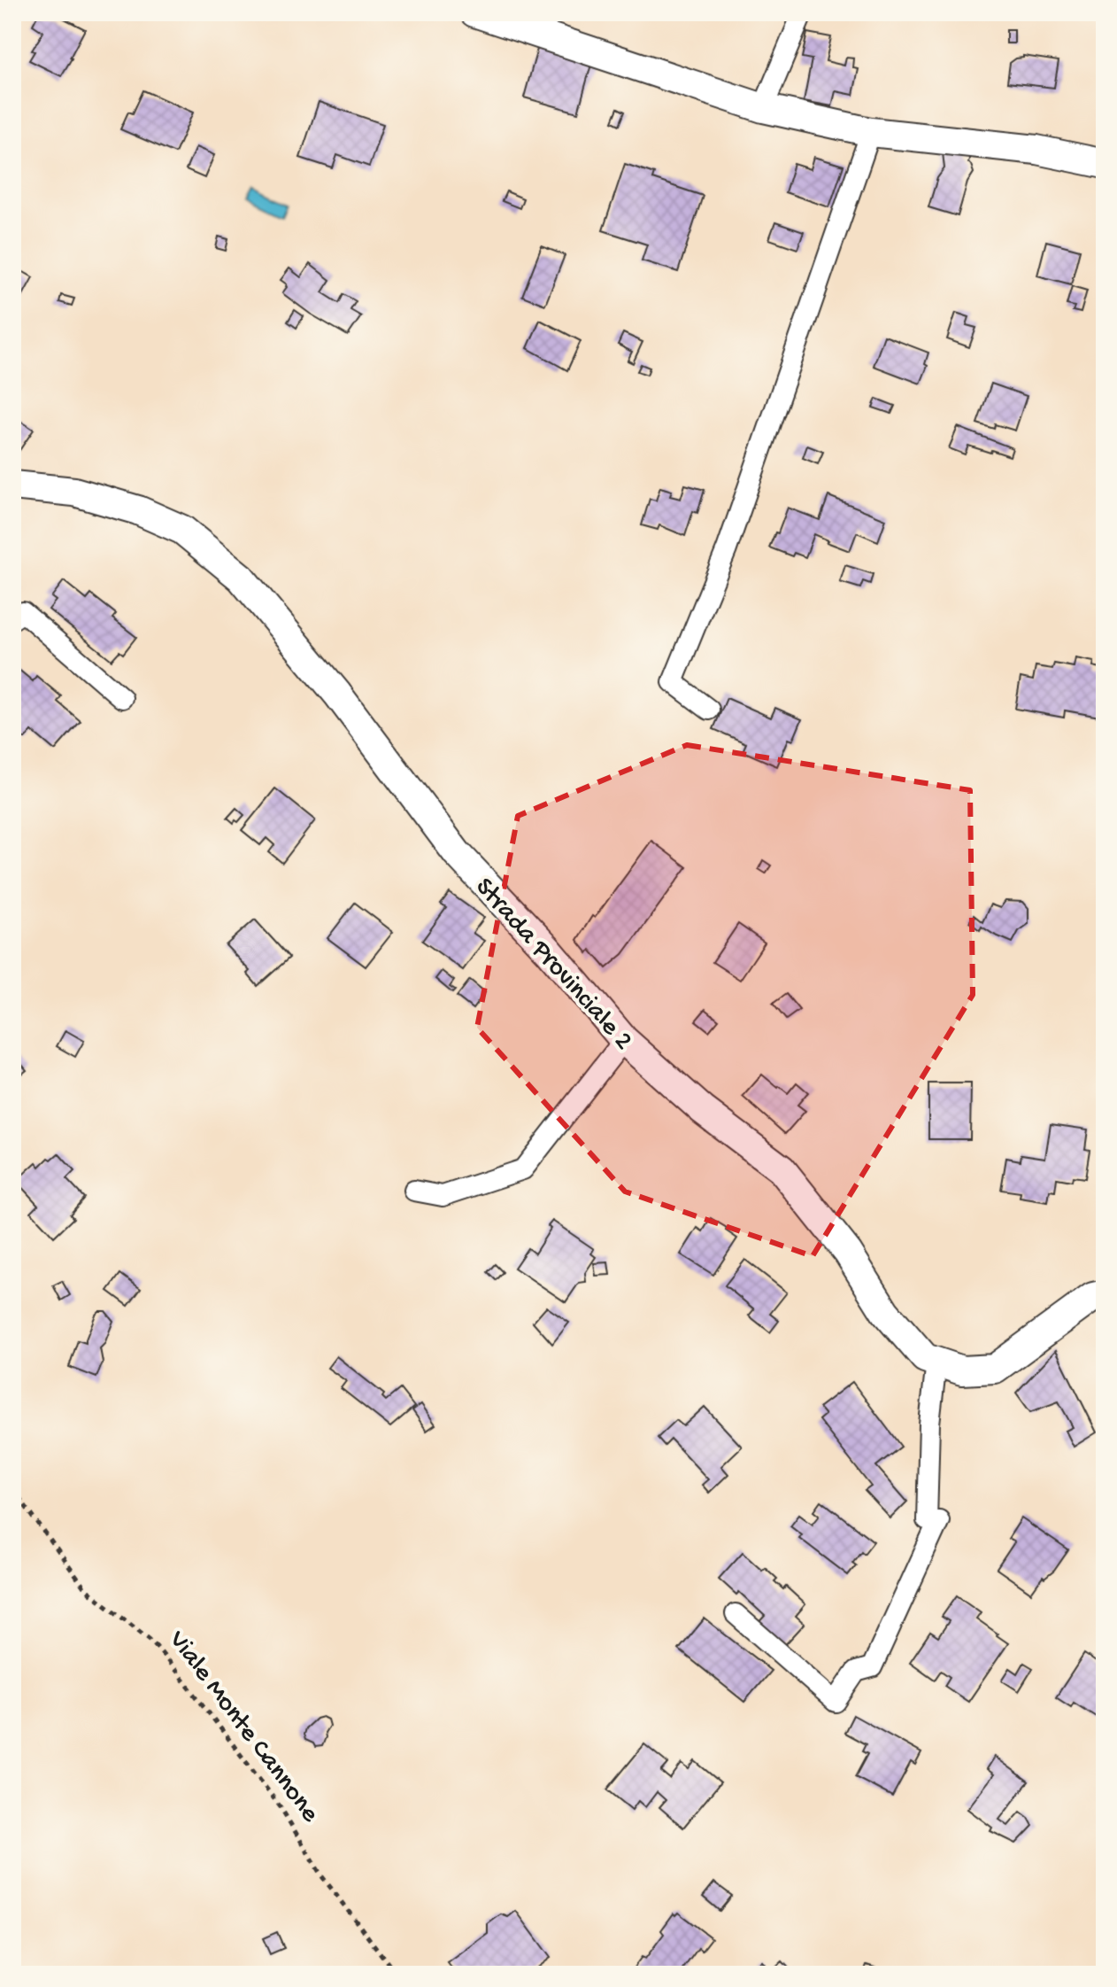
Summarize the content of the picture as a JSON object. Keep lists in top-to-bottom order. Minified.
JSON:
{"streets":{"street":["Strada Provinciale 2"],"path":["Viale Monte Cannone"]}}
